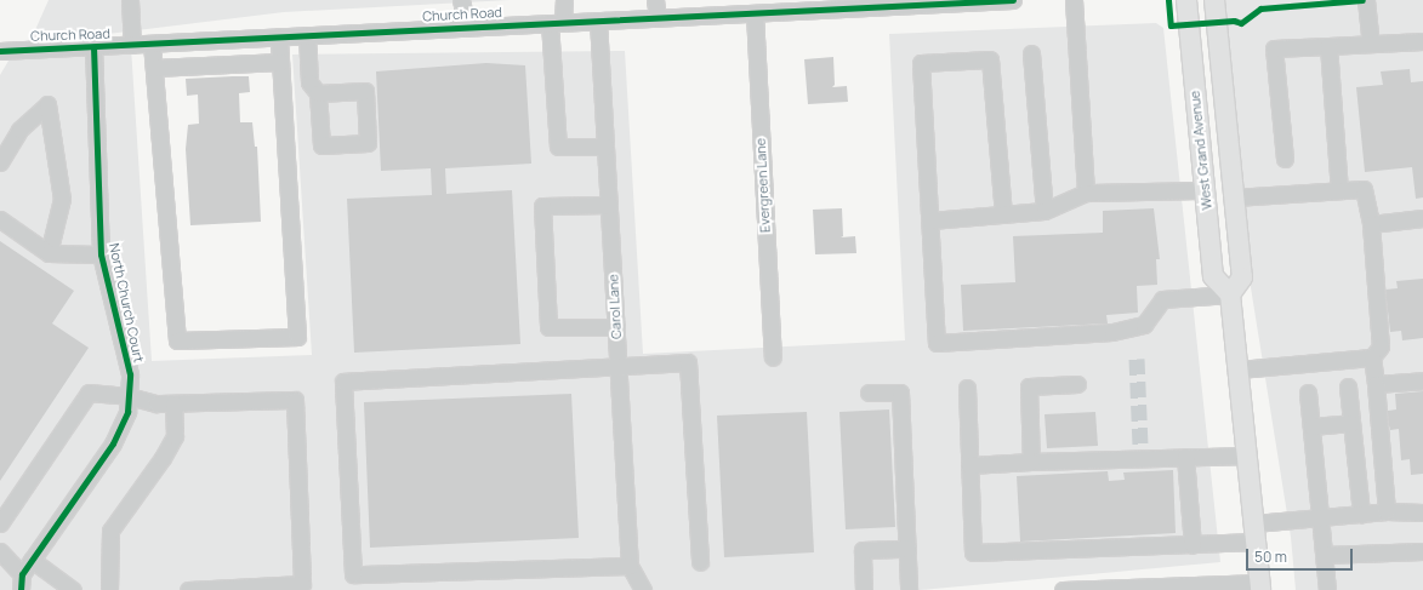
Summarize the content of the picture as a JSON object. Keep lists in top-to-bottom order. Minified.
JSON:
{"streets":{"main road":["West Grand Avenue"],"street":["Church Road","Evergreen Lane","North Church Court","Carol Lane"]},"crossings":[["Church Road","Evergreen Lane"],["Church Road","North Church Court"],["Church Road","Carol Lane"]],"scale_bar":"50 m"}
